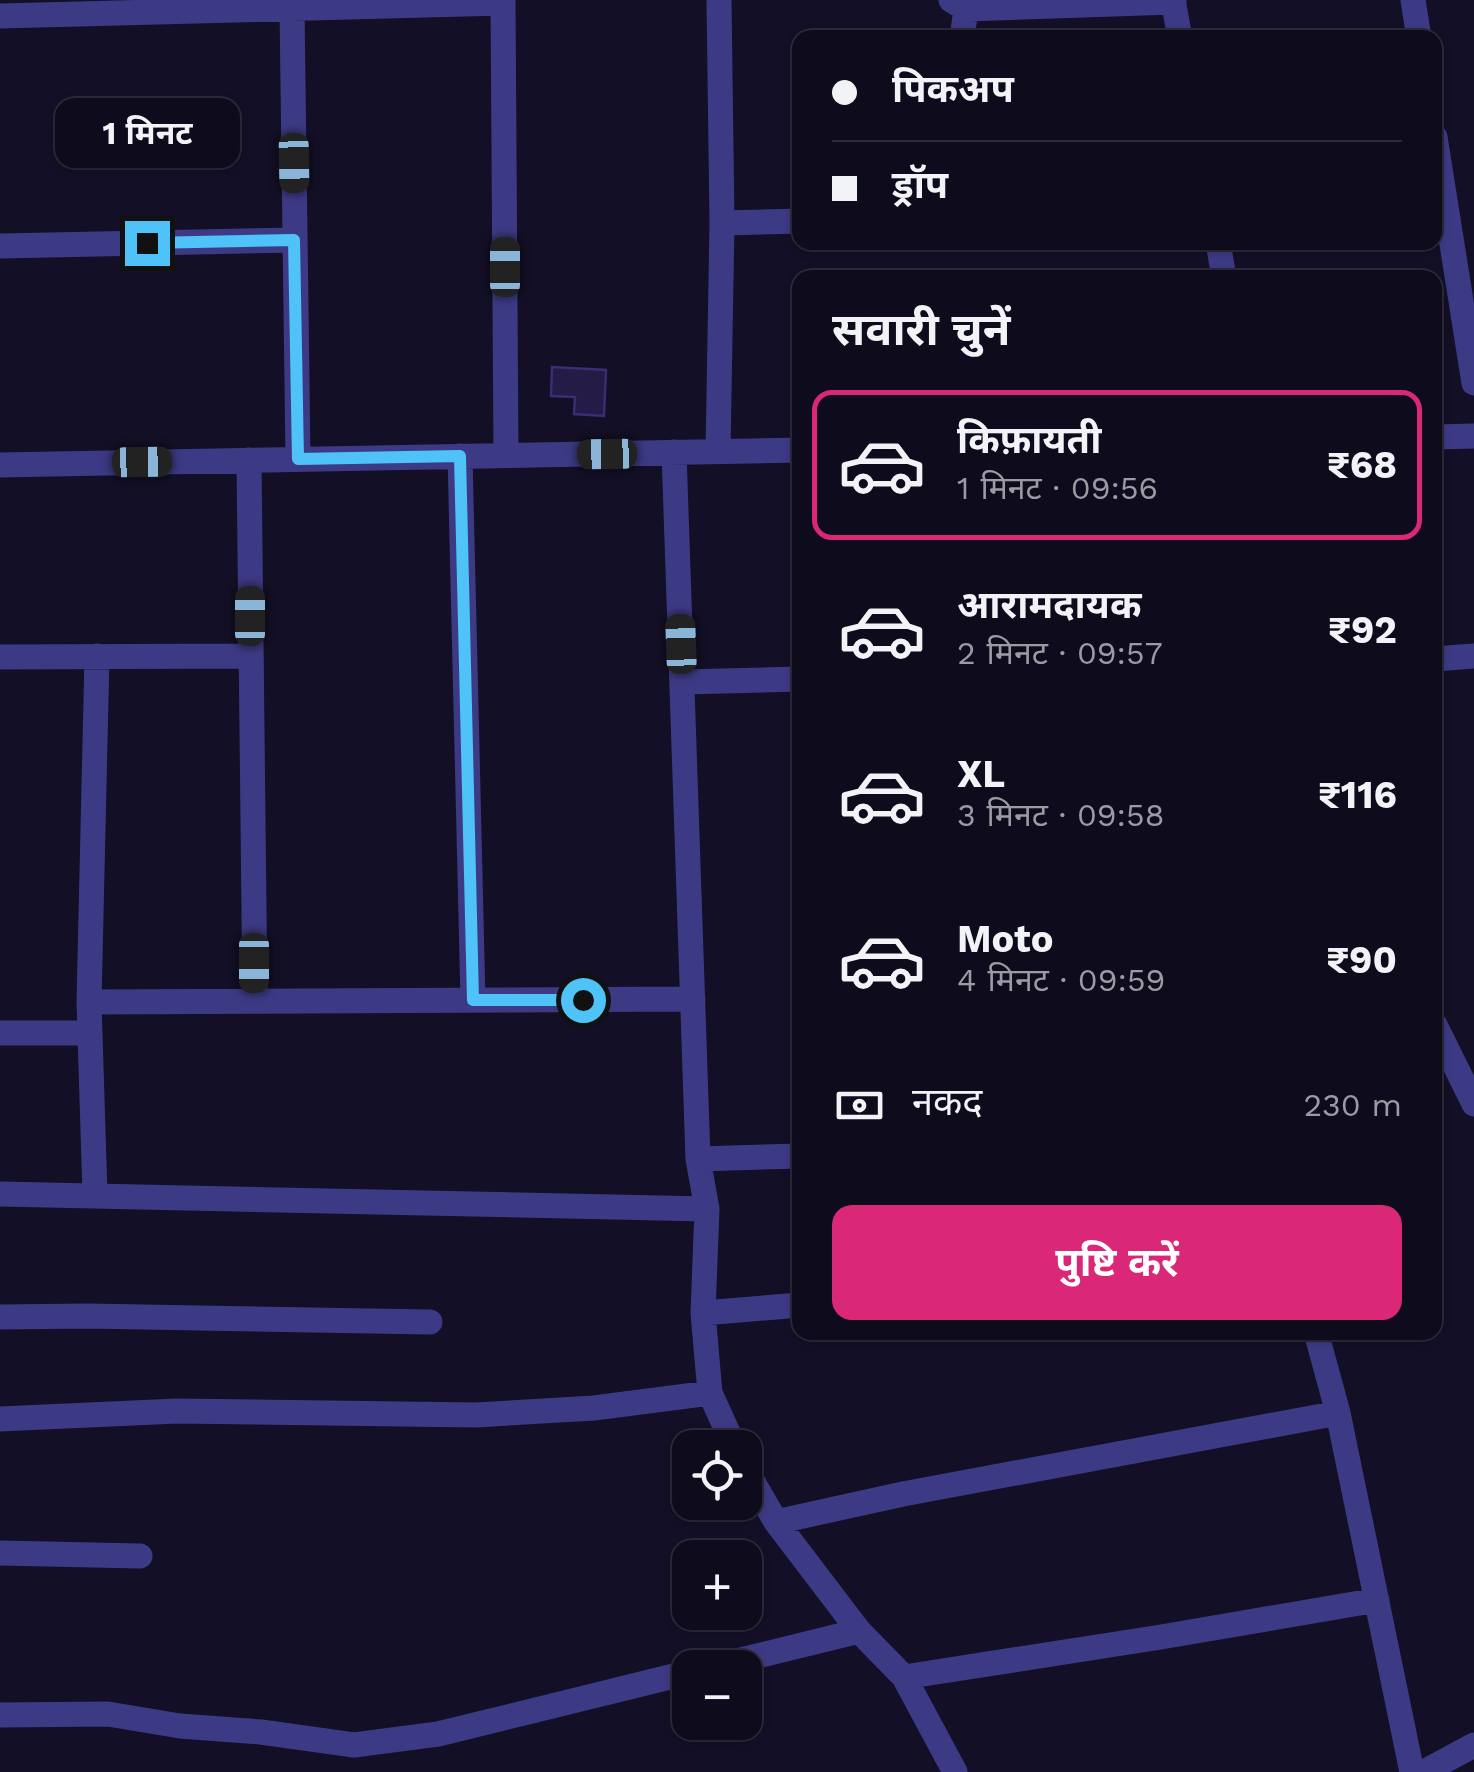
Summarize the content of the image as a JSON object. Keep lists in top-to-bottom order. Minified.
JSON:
{"page":{"banner":["पिकअप","ड्रॉप"],"bubble":"1 मिनट","heading":"सवारी चुनें","list":[{"name":"किफ़ायती","note":"1 मिनट · 09:56","value":"₹68"},{"name":"आरामदायक","note":"2 मिनट · 09:57","value":"₹92"},{"name":"XL","note":"3 मिनट · 09:58","value":"₹116"},{"name":"Moto","note":"4 मिनट · 09:59","value":"₹90"}],"pay":["नकद","230 m"],"buttons":"पुष्टि करें","map_buttons":["+","−"]}}
